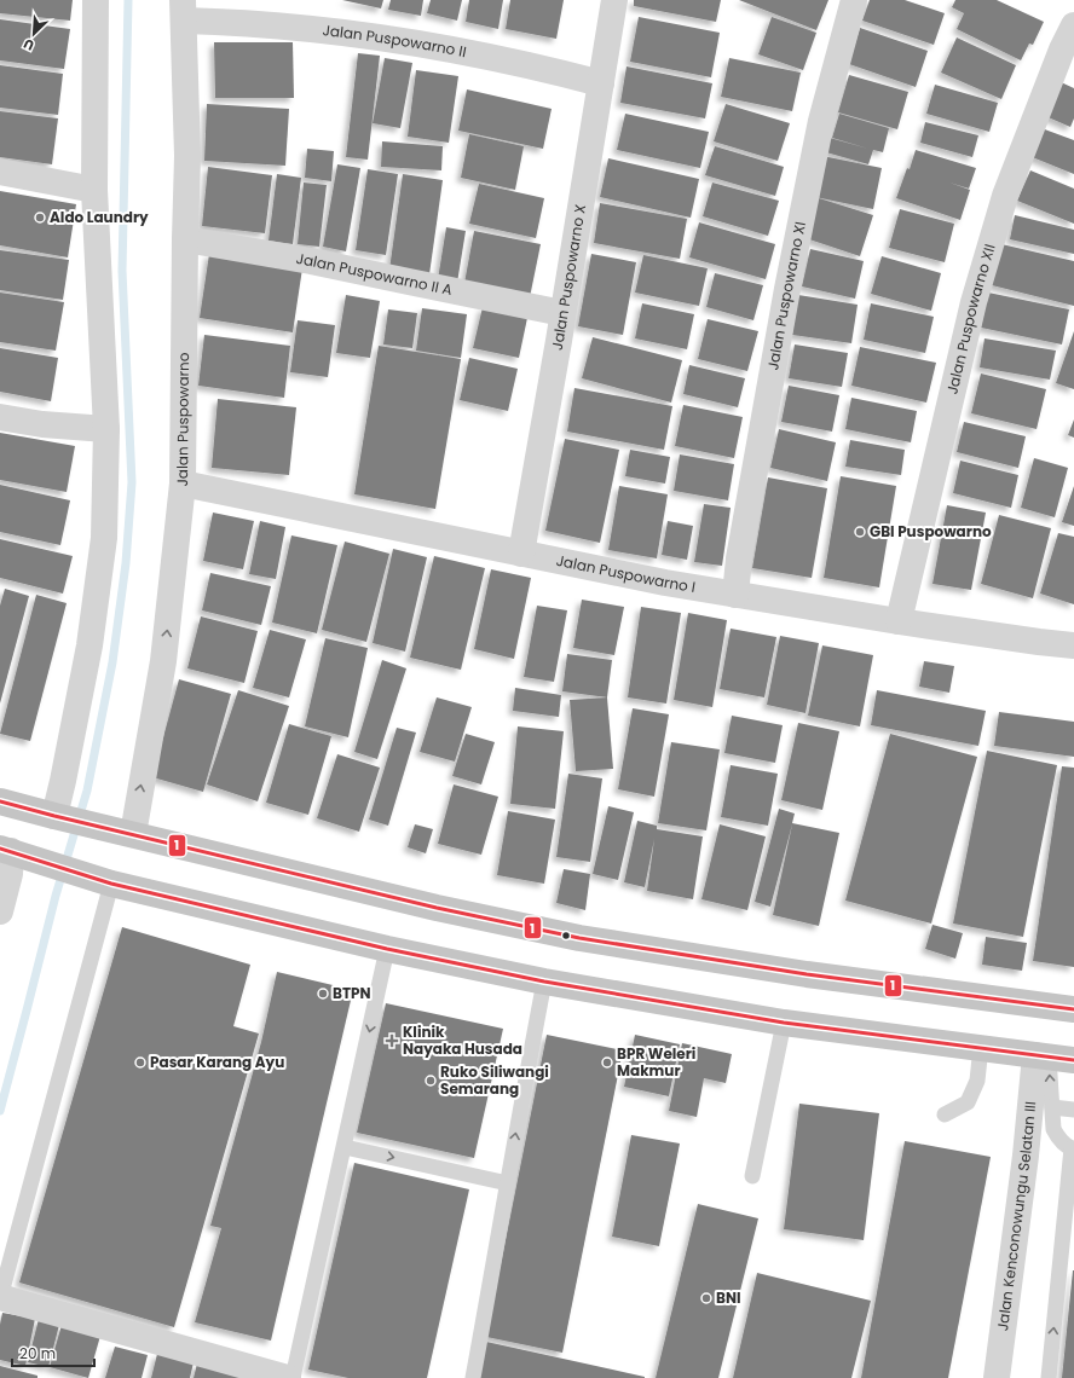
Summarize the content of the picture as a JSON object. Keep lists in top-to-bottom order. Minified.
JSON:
{"streets":{"street":["Jalan Puspowarno II","Jalan Puspowarno II A","Jalan Puspowarno X","Jalan Puspowarno XI","Jalan Puspowarno XII","Jalan Puspowarno","Jalan Puspowarno I","Jalan Kenconowungu Selatan III"]},"crossings":[["Jalan Puspowarno II","Jalan Puspowarno X"],["Jalan Puspowarno II","Jalan Puspowarno"],["Jalan Puspowarno II A","Jalan Puspowarno X"],["Jalan Puspowarno II A","Jalan Puspowarno"],["Jalan Puspowarno X","Jalan Puspowarno I"],["Jalan Puspowarno XI","Jalan Puspowarno I"],["Jalan Puspowarno XII","Jalan Puspowarno I"],["Jalan Puspowarno","Jalan Puspowarno I"]],"places":{"other":["Aldo Laundry","GBI Puspowarno","BTPN","Pasar Karang Ayu","BPR Weleri Makmur","Ruko Siliwangi Semarang","BNI"],"health":["Klinik Nayaka Husada"]},"lines":["transit line 1"],"scale_bar":"20 m","north":"bottom left"}
